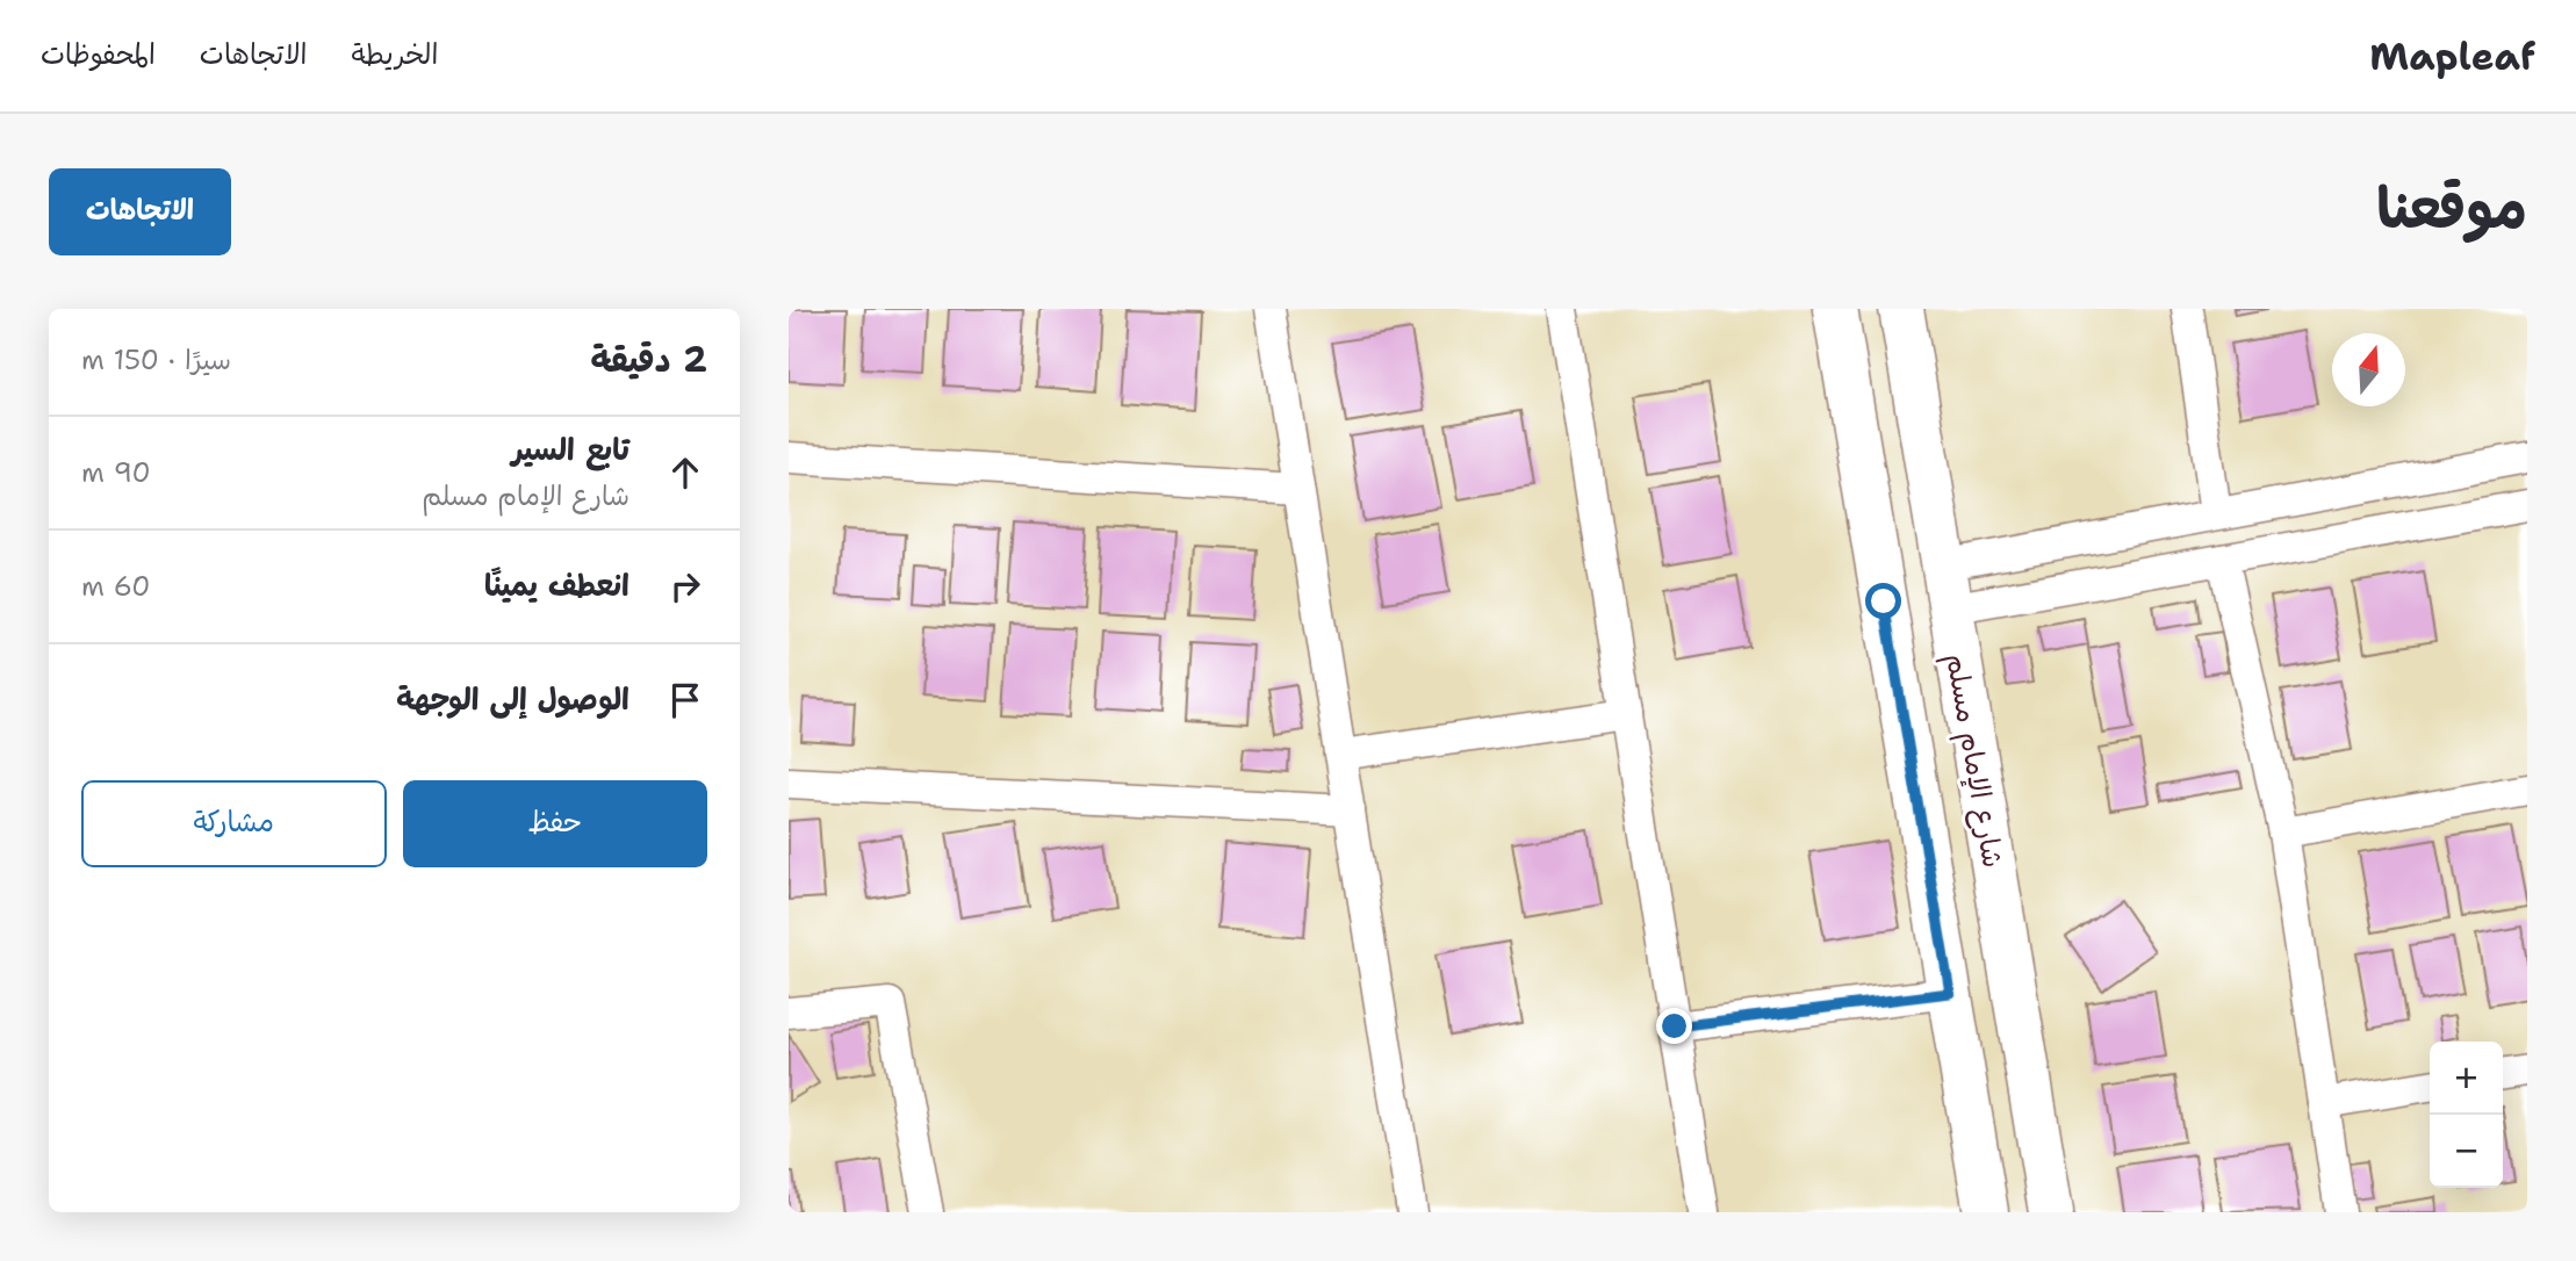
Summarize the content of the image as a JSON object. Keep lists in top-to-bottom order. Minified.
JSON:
{"streets":{"main road":["شارع الإمام مسلم"]},"north":"top","page":{"header":"Mapleaf","nav":["الخريطة","الاتجاهات","المحفوظات"],"title":"موقعنا","buttons":["الاتجاهات",["حفظ","مشاركة"]],"heading":["2 دقيقة","سيرًا · 150 m"],"list":[["تابع السير","شارع الإمام مسلم","90 m"],["انعطف يمينًا","60 m"],"الوصول إلى الوجهة"],"map_buttons":["+","−"]}}
